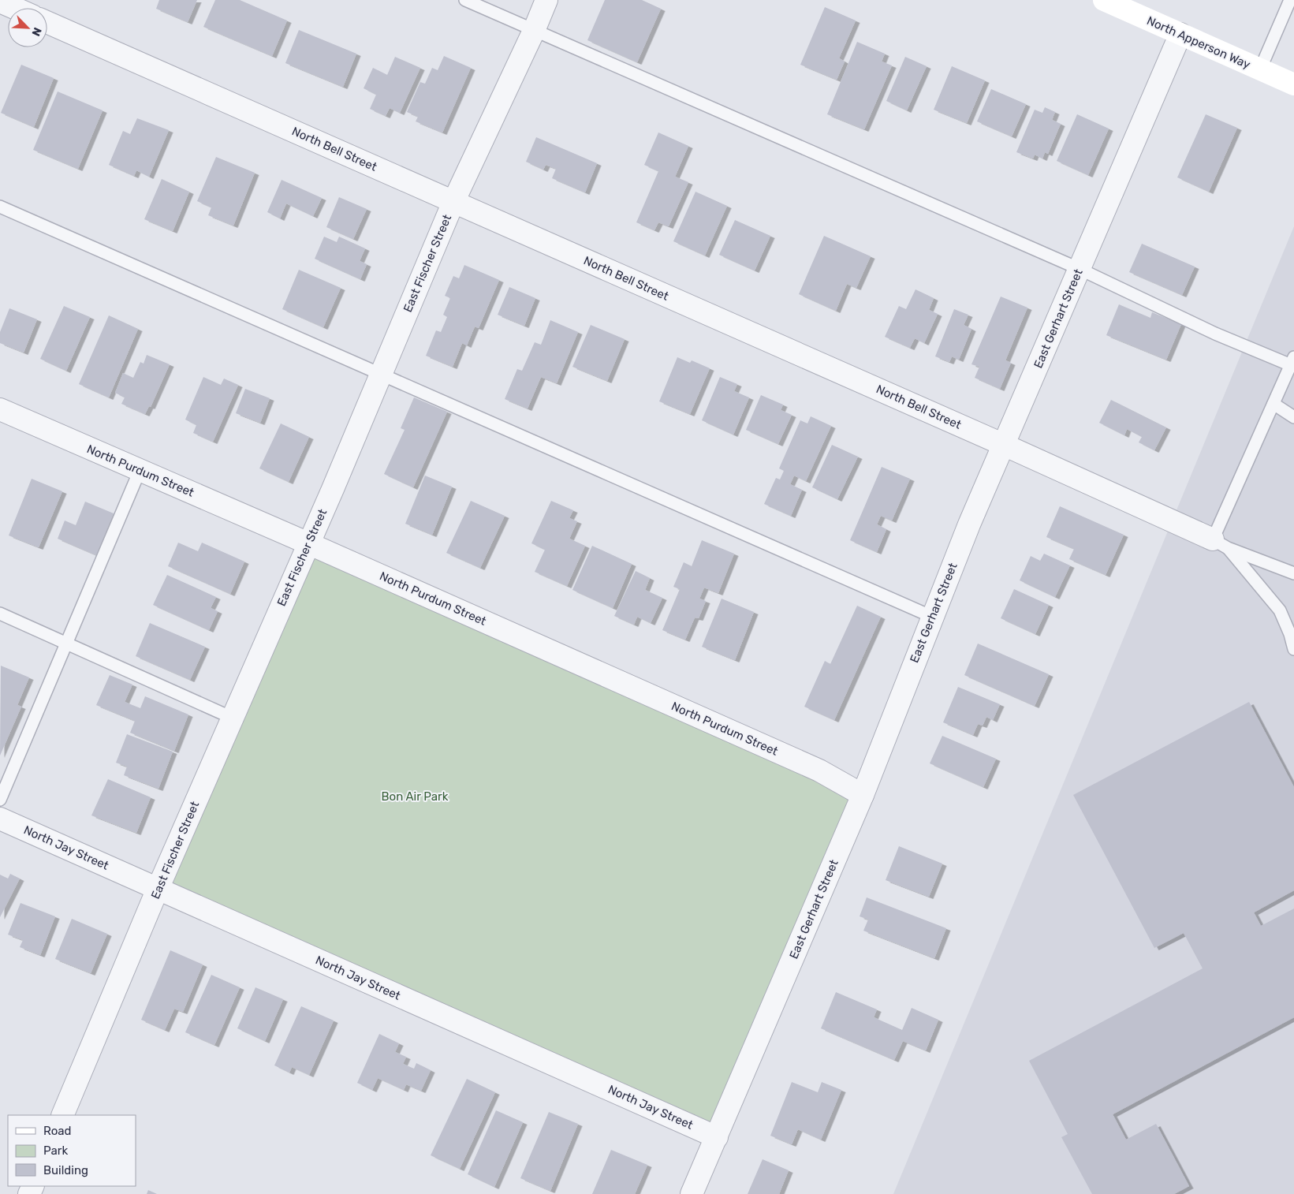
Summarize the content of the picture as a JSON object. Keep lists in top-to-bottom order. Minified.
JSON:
{"streets":{"main road":["North Apperson Way"],"street":["North Bell Street","East Fischer Street","East Gerhart Street","North Purdum Street","North Jay Street"]},"crossings":[["North Apperson Way","East Gerhart Street"],["North Bell Street","East Fischer Street"],["North Bell Street","East Gerhart Street"],["East Fischer Street","North Purdum Street"],["East Fischer Street","North Jay Street"],["East Gerhart Street","North Purdum Street"],["East Gerhart Street","North Jay Street"]],"parks":["Bon Air Park"],"legend":["Road","Park","Building"],"north":"bottom right"}
